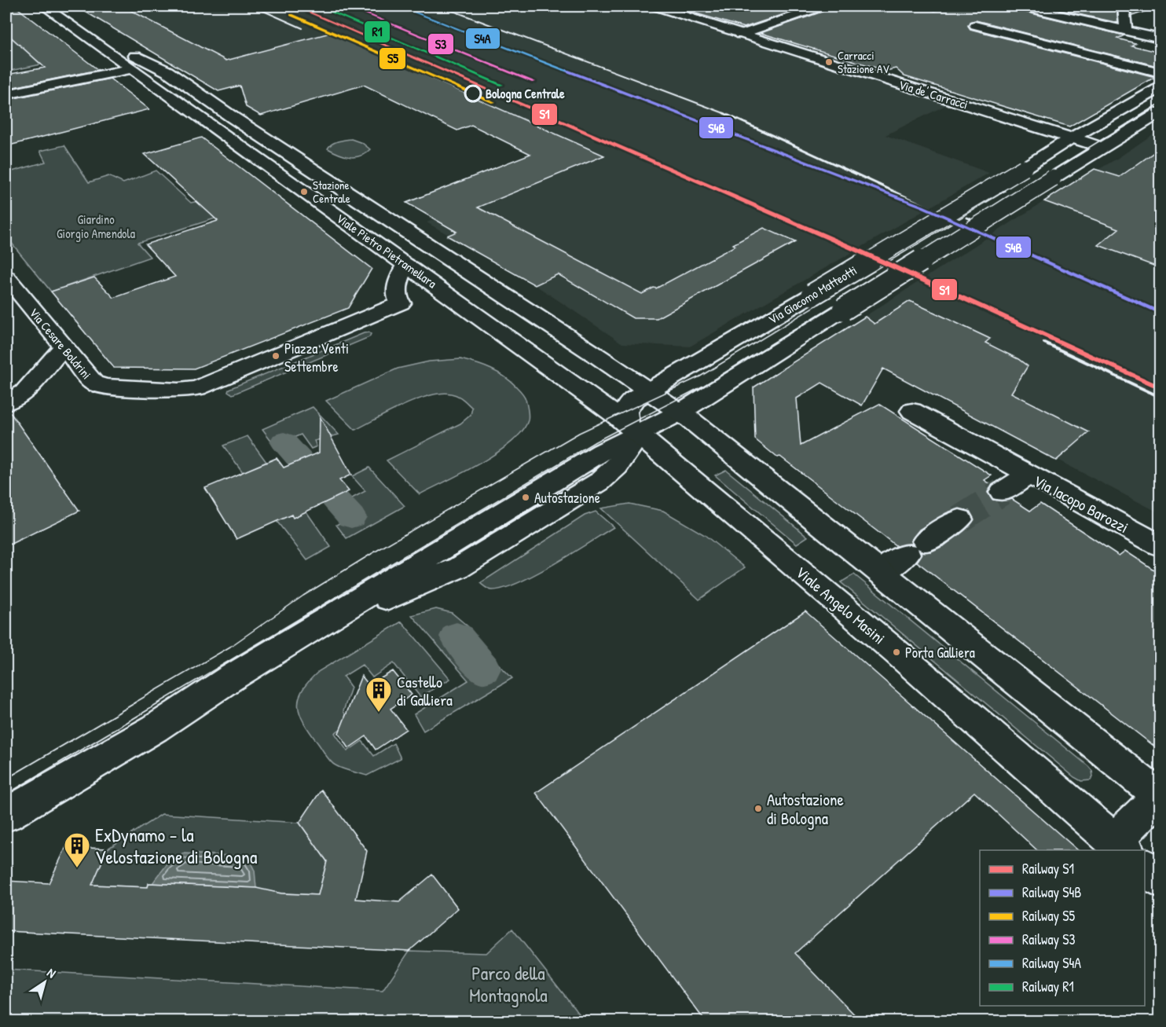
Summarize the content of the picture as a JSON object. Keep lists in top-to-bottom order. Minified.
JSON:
{"streets":{"main road":["Via de' Carracci","Viale Pietro Pietramellara","Via Giacomo Matteotti","Via Cesare Boldrini","Via Iacopo Barozzi","Viale Angelo Masini"]},"crossings":[["Via de' Carracci","Via Giacomo Matteotti"],["Viale Pietro Pietramellara","Via Giacomo Matteotti"],["Viale Pietro Pietramellara","Via Cesare Boldrini"],["Viale Pietro Pietramellara","Viale Angelo Masini"],["Via Giacomo Matteotti","Viale Angelo Masini"]],"parks":["Giardino Giorgio Amendola","Parco della Montagnola"],"places":{"other":["Carracci Stazione AV","Bologna Centrale","Stazione Centrale","Piazza Venti Settembre","Autostazione","Porta Galliera","Autostazione di Bologna"],"building":["Castello di Galliera","ExDynamo - la Velostazione di Bologna"]},"lines":["rail line S1","rail line S3","rail line S4A","rail line R1","rail line S5","rail line S4B"],"legend":["Railway S1","Railway S4B","Railway S5","Railway S3","Railway S4A","Railway R1"],"north":"top right"}
